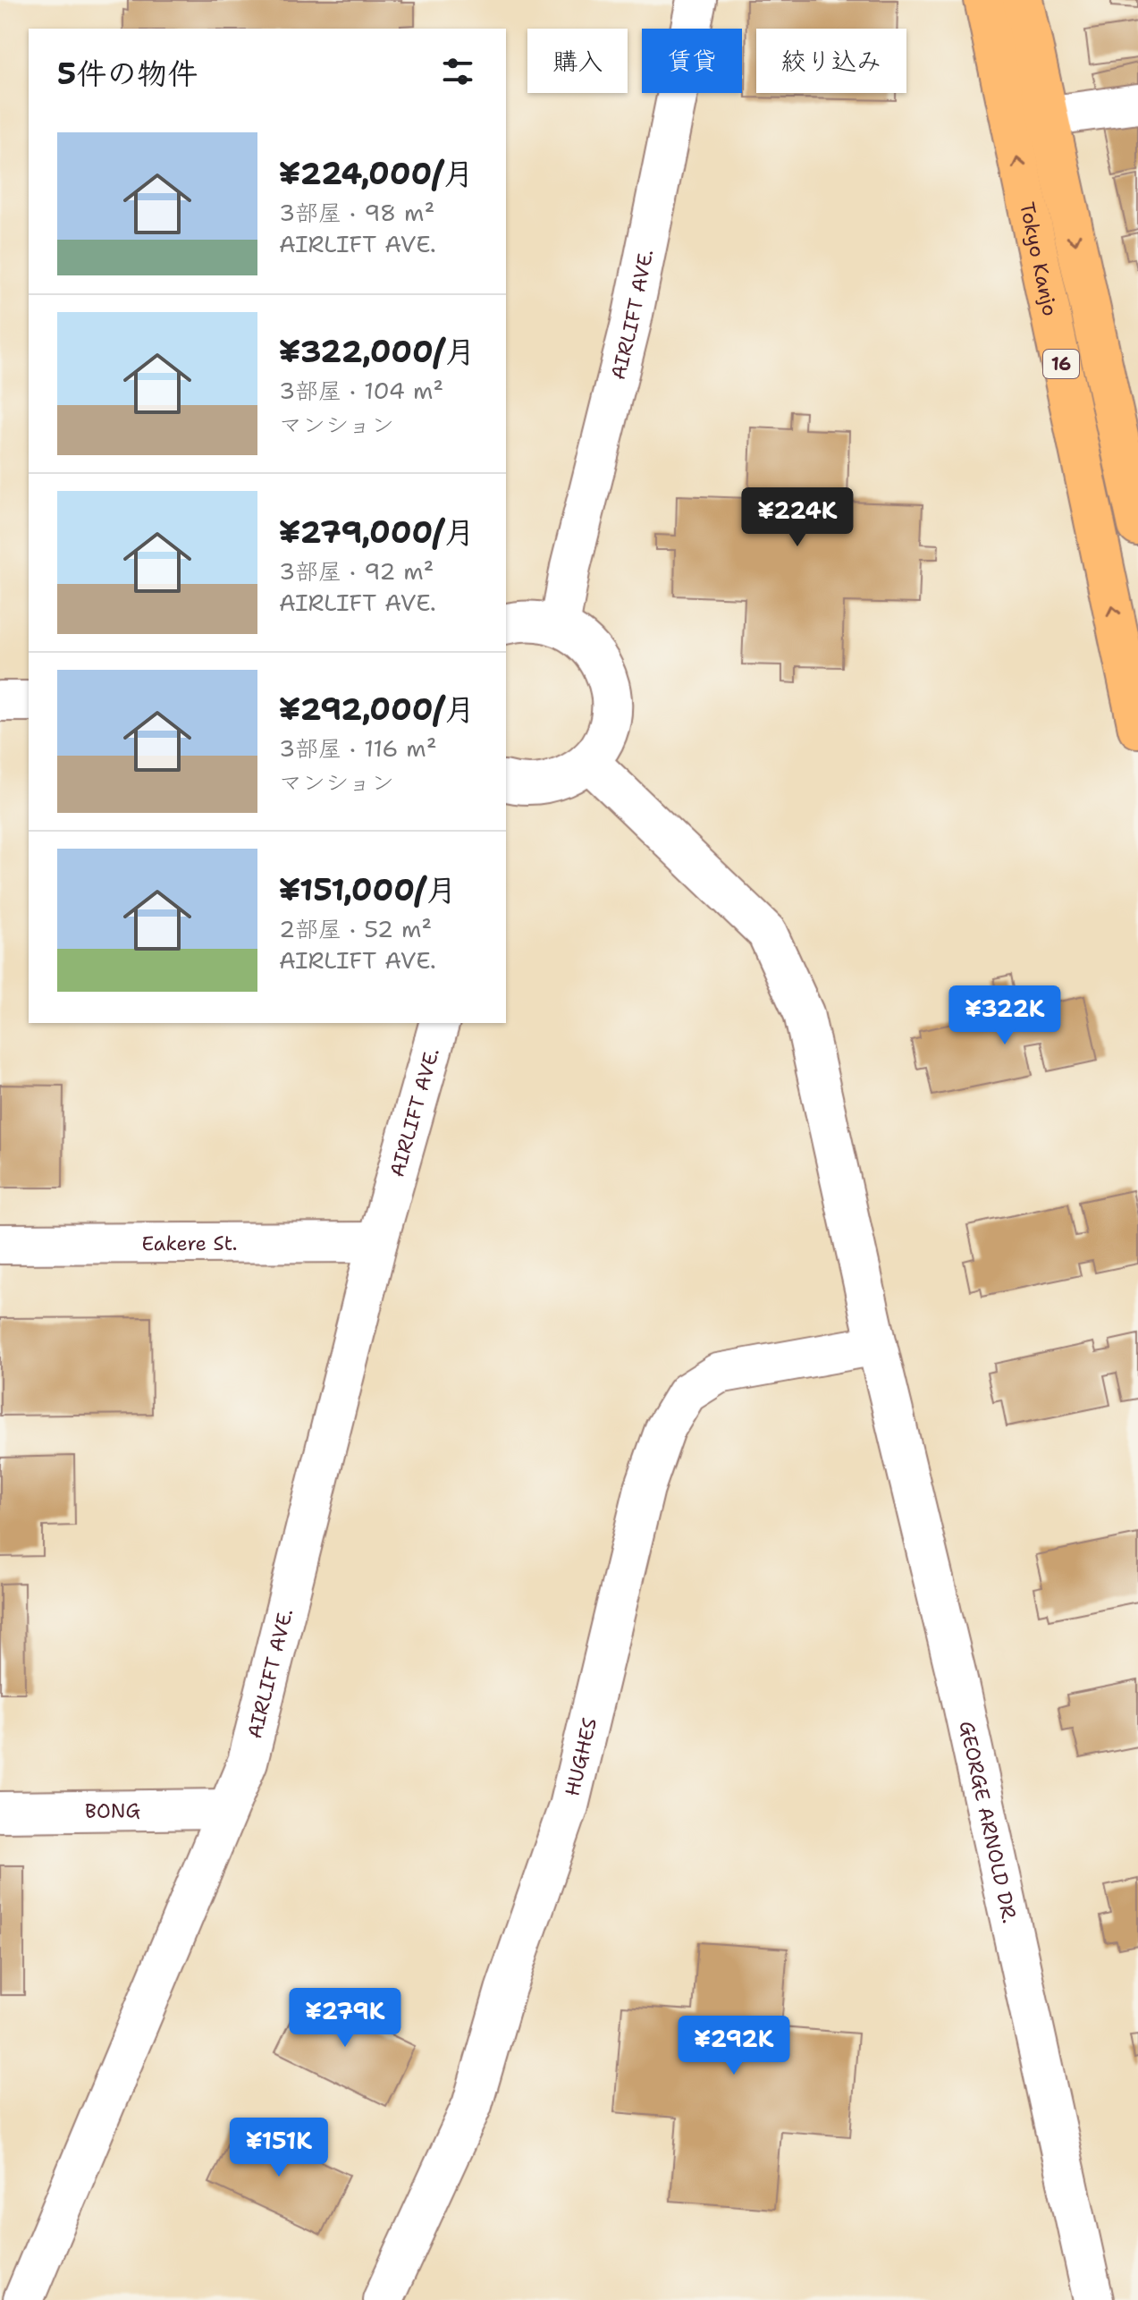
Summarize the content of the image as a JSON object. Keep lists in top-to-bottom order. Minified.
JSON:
{"streets":{"highway":["Tokyo Kanjo","16"],"street":["AIRLIFT AVE.","Eakere St.","HUGHES","BONG","GEORGE ARNOLD DR."]},"crossings":[["AIRLIFT AVE.","Eakere St."],["AIRLIFT AVE.","BONG"],["HUGHES","GEORGE ARNOLD DR."]],"page":{"chip":["購入","賃貸","絞り込み"],"heading":"5件の物件","list":[{"name":"¥224,000/月","note":"3部屋 · 98 m² · AIRLIFT AVE."},{"name":"¥322,000/月","note":"3部屋 · 104 m² · マンション"},{"name":"¥279,000/月","note":"3部屋 · 92 m² · AIRLIFT AVE."},{"name":"¥292,000/月","note":"3部屋 · 116 m² · マンション"},{"name":"¥151,000/月","note":"2部屋 · 52 m² · AIRLIFT AVE."}],"price":["¥224K","¥322K","¥279K","¥292K","¥151K"]}}
